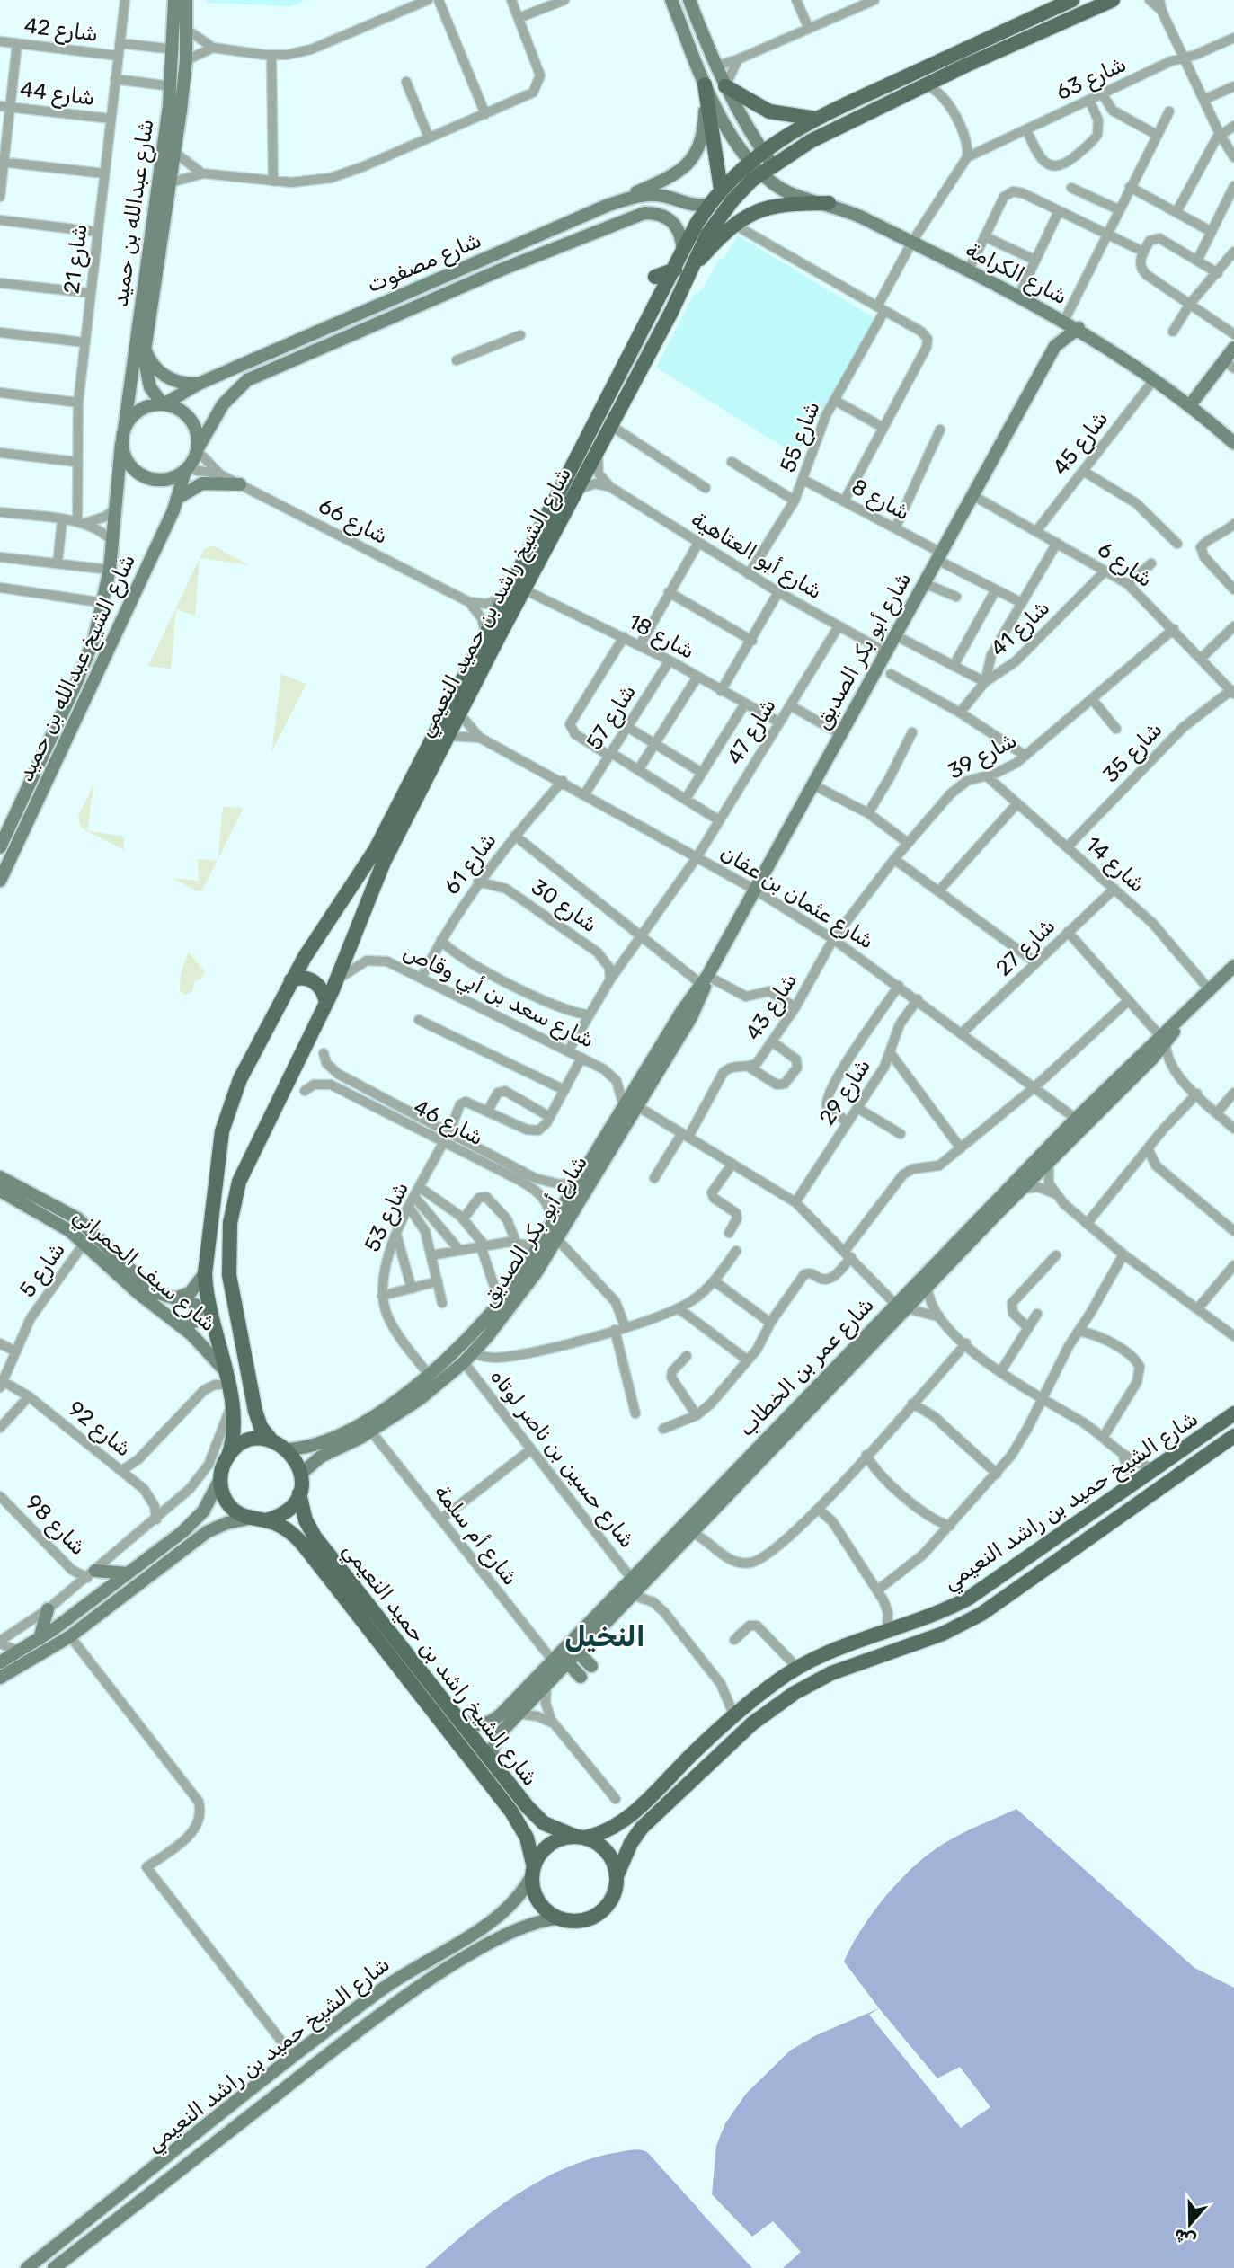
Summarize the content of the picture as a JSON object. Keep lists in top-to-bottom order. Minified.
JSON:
{"streets":{"main road":["شارع الشيخ راشد بن حميد النعيمي","شارع الشيخ حميد بن راشد النعيمي"],"street":["شارع 42","شارع 63","شارع 44","شارع عبدالله بن حميد","شارع 21","شارع مصفوت","شارع الكرامة","شارع 55","شارع 45","شارع 8","شارع 66","شارع أبو العتاهية","شارع 6","شارع 41","شارع 18","شارع أبو بكر الصديق","شارع الشيخ عبدالله بن حميد","شارع 57","شارع 47","شارع 35","شارع 39","شارع 61","شارع 14","شارع عثمان بن عفان","شارع 30","شارع 27","شارع سعد بن أبي وقاص","شارع 43","شارع 29","شارع 46","شارع 53","شارع 5","شارع سيف الحمراني","شارع عمر بن الخطاب","شارع 92","شارع حسين بن ناصر لوتاه","شارع 98","شارع أم سلمة"]},"crossings":[["شارع 42","شارع عبدالله بن حميد"],["شارع 42","شارع 21"],["شارع 63","شارع 55"],["شارع 44","شارع 21"],["شارع عبدالله بن حميد","شارع مصفوت"],["شارع عبدالله بن حميد","شارع 66"],["شارع عبدالله بن حميد","شارع الشيخ عبدالله بن حميد"],["شارع مصفوت","شارع 66"],["شارع مصفوت","شارع الشيخ راشد بن حميد النعيمي"],["شارع مصفوت","شارع الشيخ عبدالله بن حميد"],["شارع الكرامة","شارع 55"],["شارع الكرامة","شارع 45"],["شارع الكرامة","شارع الشيخ راشد بن حميد النعيمي"],["شارع الكرامة","شارع أبو بكر الصديق"],["شارع 55","شارع 8"],["شارع 55","شارع أبو العتاهية"],["شارع 45","شارع 6"],["شارع 8","شارع أبو بكر الصديق"],["شارع 66","شارع الشيخ عبدالله بن حميد"],["شارع أبو العتاهية","شارع أبو بكر الصديق"],["شارع أبو العتاهية","شارع 47"],["شارع 6","شارع 41"],["شارع 6","شارع أبو بكر الصديق"],["شارع 6","شارع 35"],["شارع 6","شارع 39"],["شارع الشيخ راشد بن حميد النعيمي","شارع 18"],["شارع الشيخ راشد بن حميد النعيمي","شارع أبو بكر الصديق"],["شارع الشيخ راشد بن حميد النعيمي","شارع عثمان بن عفان"],["شارع الشيخ راشد بن حميد النعيمي","شارع سعد بن أبي وقاص"],["شارع الشيخ راشد بن حميد النعيمي","شارع سيف الحمراني"],["شارع الشيخ راشد بن حميد النعيمي","شارع عمر بن الخطاب"],["شارع الشيخ راشد بن حميد النعيمي","شارع الشيخ حميد بن راشد النعيمي"],["شارع 18","شارع 57"],["شارع 18","شارع 47"],["شارع أبو بكر الصديق","شارع عثمان بن عفان"],["شارع أبو بكر الصديق","شارع سعد بن أبي وقاص"],["شارع أبو بكر الصديق","شارع 46"],["شارع أبو بكر الصديق","شارع 53"],["شارع أبو بكر الصديق","شارع حسين بن ناصر لوتاه"],["شارع أبو بكر الصديق","شارع أم سلمة"],["شارع 57","شارع عثمان بن عفان"],["شارع 47","شارع عثمان بن عفان"],["شارع 47","شارع 30"],["شارع 47","شارع سعد بن أبي وقاص"],["شارع 35","شارع 14"],["شارع 39","شارع 14"],["شارع 39","شارع عثمان بن عفان"],["شارع 39","شارع 43"],["شارع 61","شارع عثمان بن عفان"],["شارع 61","شارع 30"],["شارع 61","شارع سعد بن أبي وقاص"],["شارع 14","شارع 27"],["شارع 14","شارع عمر بن الخطاب"],["شارع عثمان بن عفان","شارع 27"],["شارع عثمان بن عفان","شارع 43"],["شارع عثمان بن عفان","شارع 29"],["شارع عثمان بن عفان","شارع عمر بن الخطاب"],["شارع 46","شارع 53"],["شارع 5","شارع سيف الحمراني"],["شارع 5","شارع 92"],["شارع عمر بن الخطاب","شارع حسين بن ناصر لوتاه"],["شارع عمر بن الخطاب","شارع أم سلمة"]],"districts":["النخيل"],"north":"bottom"}
